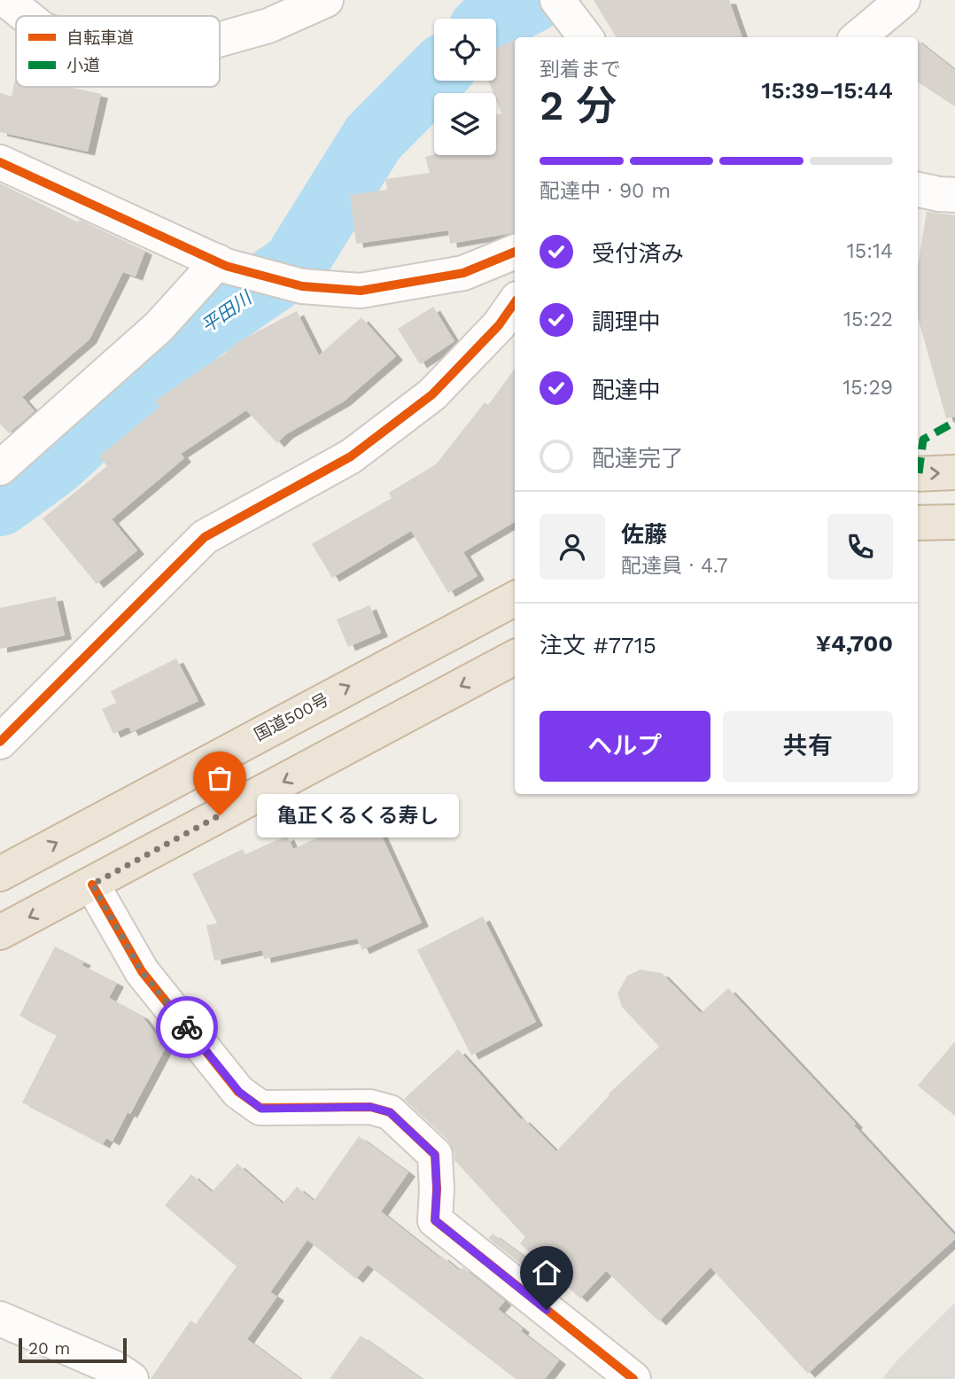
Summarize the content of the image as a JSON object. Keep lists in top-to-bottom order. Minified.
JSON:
{"streets":{"highway":["国道500号"]},"water":["平田川"],"places":["亀正くるくる寿し"],"legend":["自転車道","小道"],"scale_bar":"20 m","page":{"heading":["2 分","到着まで","15:39–15:44"],"panel":["佐藤","配達員 · 4.7","注文 #7715","¥4,700"],"bar":"配達中 · 90 m","list":[["受付済み","15:14"],["調理中","15:22"],["配達中","15:29"],"配達完了"],"buttons":["ヘルプ","共有"],"bubble":"亀正くるくる寿し","scale":"20 m"}}
